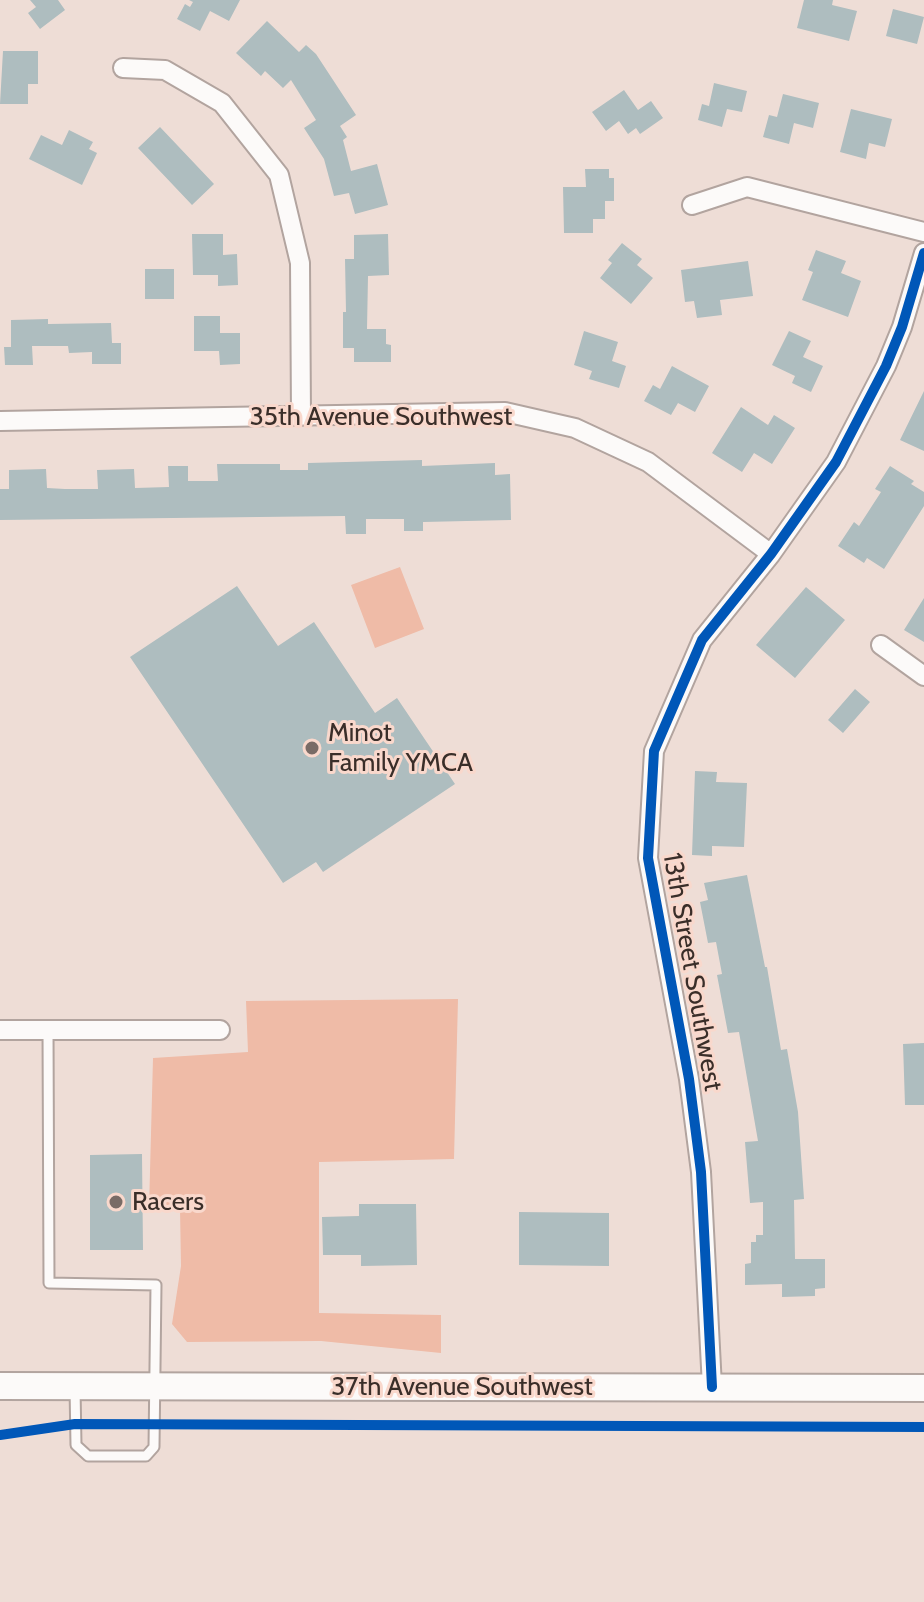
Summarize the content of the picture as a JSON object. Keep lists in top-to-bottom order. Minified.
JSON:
{"streets":{"main road":["37th Avenue Southwest"],"street":["35th Avenue Southwest","13th Street Southwest"]},"crossings":[["35th Avenue Southwest","13th Street Southwest"],["13th Street Southwest","37th Avenue Southwest"]],"places":["Minot Family YMCA","Racers"]}
